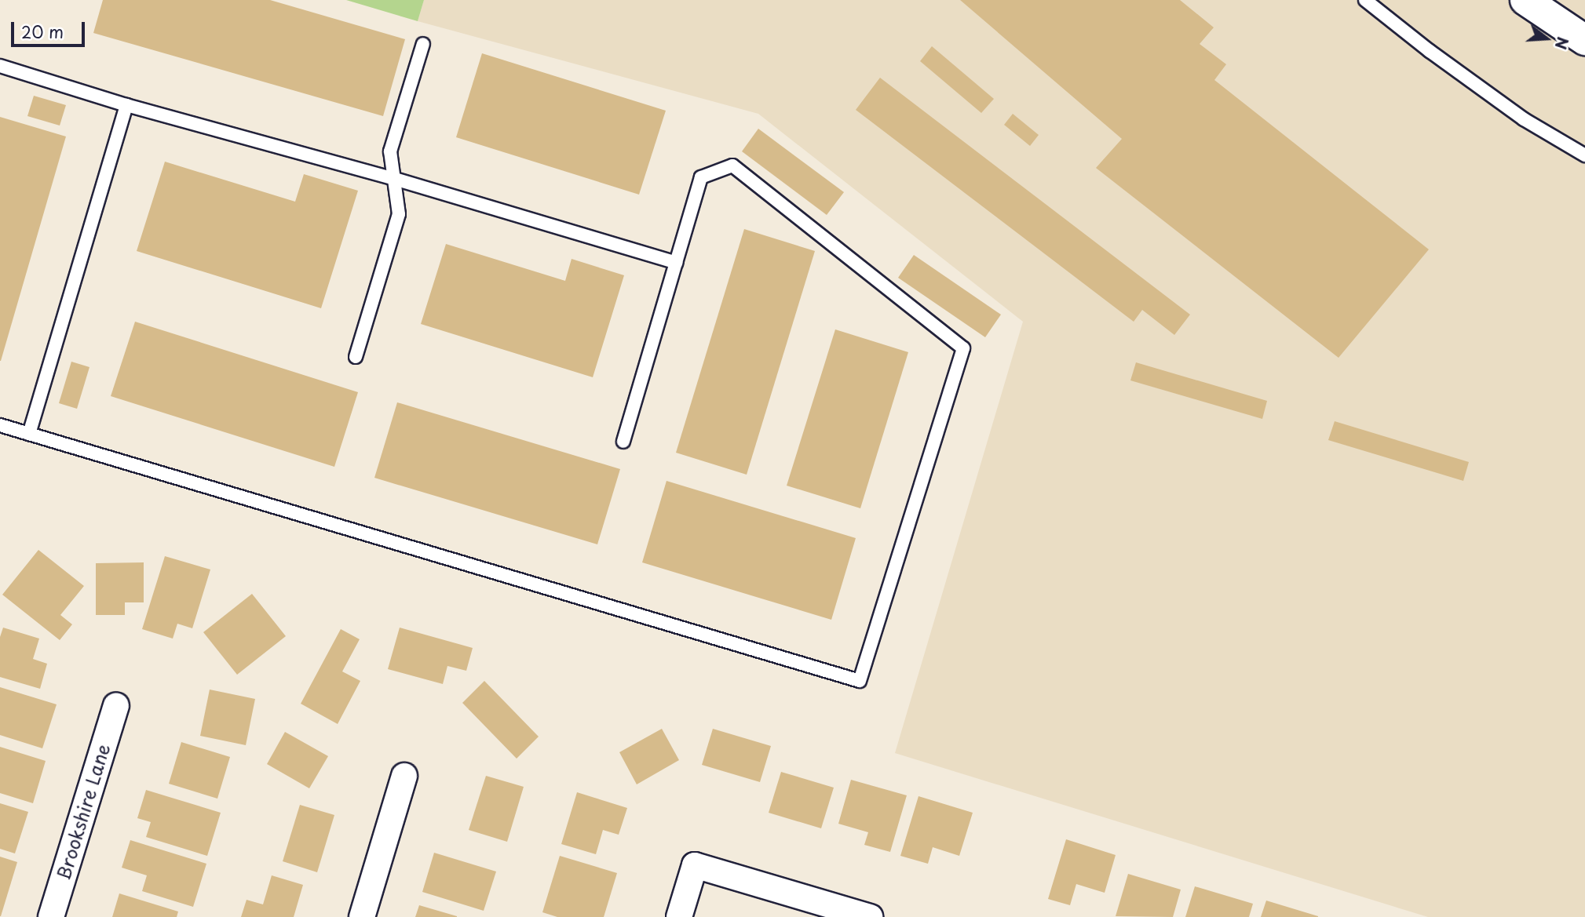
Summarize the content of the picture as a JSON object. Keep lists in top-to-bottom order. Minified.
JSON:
{"streets":{"street":["Brookshire Lane"]},"scale_bar":"20 m","north":"right"}
